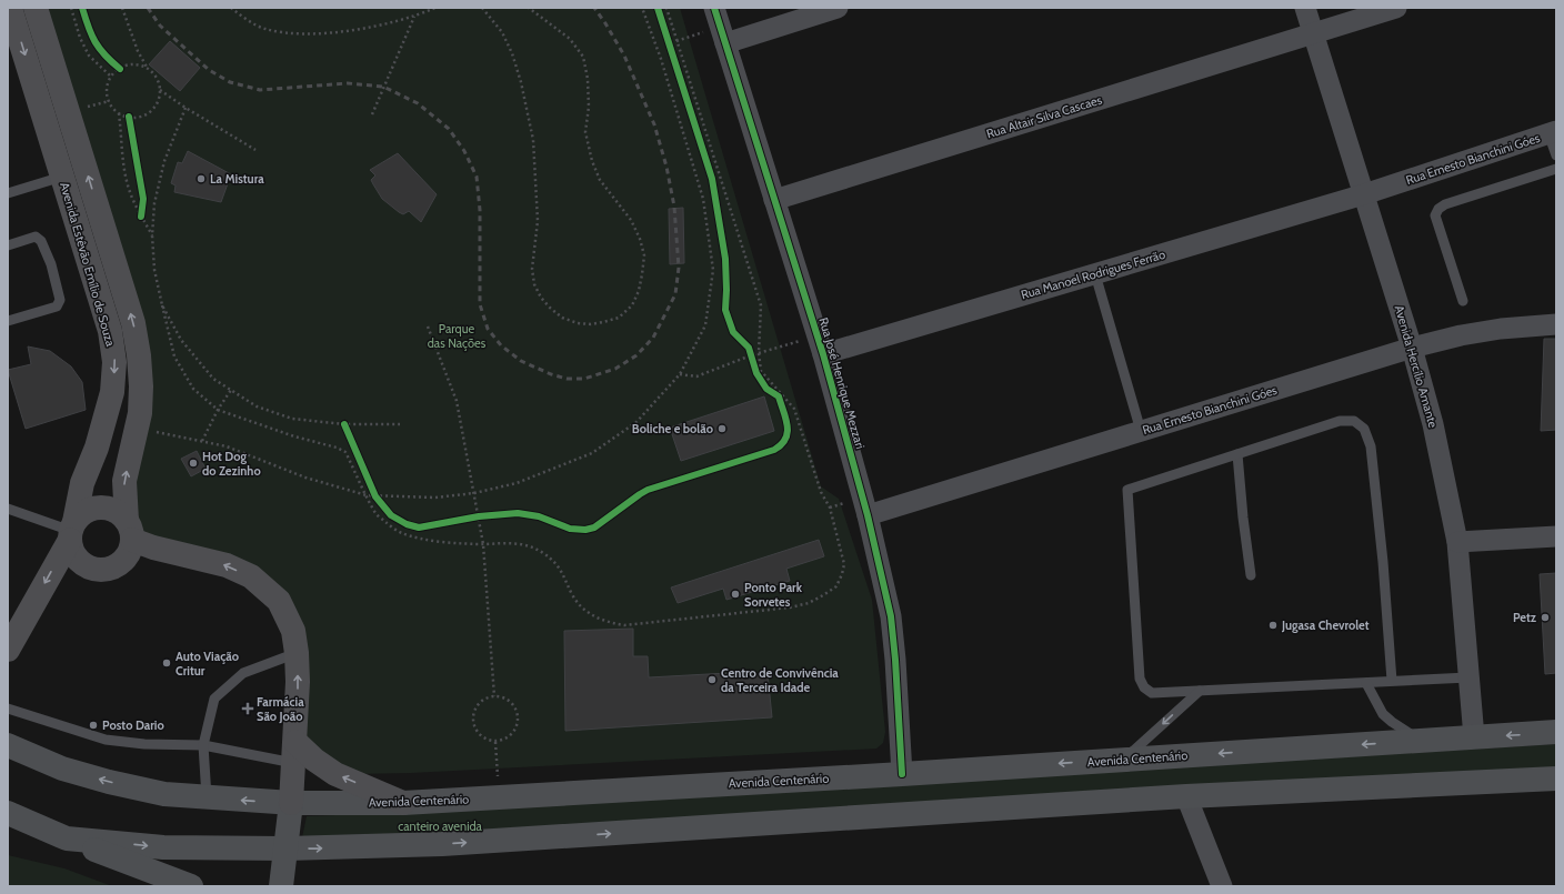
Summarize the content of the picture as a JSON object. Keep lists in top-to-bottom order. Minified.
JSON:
{"streets":{"highway":["Avenida Estêvão Emílio de Souza"],"main road":["Avenida Centenário"],"street":["Rua Altair Silva Cascaes","Rua Ernesto Bianchini Góes","Rua Manoel Rodrigues Ferrão","Avenida Hercílio Amante","Rua José Henrique Mezzari"]},"crossings":[["Rua Altair Silva Cascaes","Avenida Hercílio Amante"],["Rua Altair Silva Cascaes","Rua José Henrique Mezzari"],["Rua Ernesto Bianchini Góes","Rua Manoel Rodrigues Ferrão"],["Rua Ernesto Bianchini Góes","Avenida Hercílio Amante"],["Rua Ernesto Bianchini Góes","Rua José Henrique Mezzari"],["Rua Manoel Rodrigues Ferrão","Avenida Hercílio Amante"],["Rua Manoel Rodrigues Ferrão","Rua José Henrique Mezzari"],["Avenida Hercílio Amante","Avenida Centenário"],["Rua José Henrique Mezzari","Avenida Centenário"]],"parks":["Parque das Nações","canteiro avenida"],"places":{"other":["La Mistura","Boliche e bolão","Hot Dog do Zezinho","Ponto Park Sorvetes","Petz","Jugasa Chevrolet","Auto Viação Critur","Centro de Convivência da Terceira Idade","Posto Dario"],"health":["Farmácia São João"]}}
